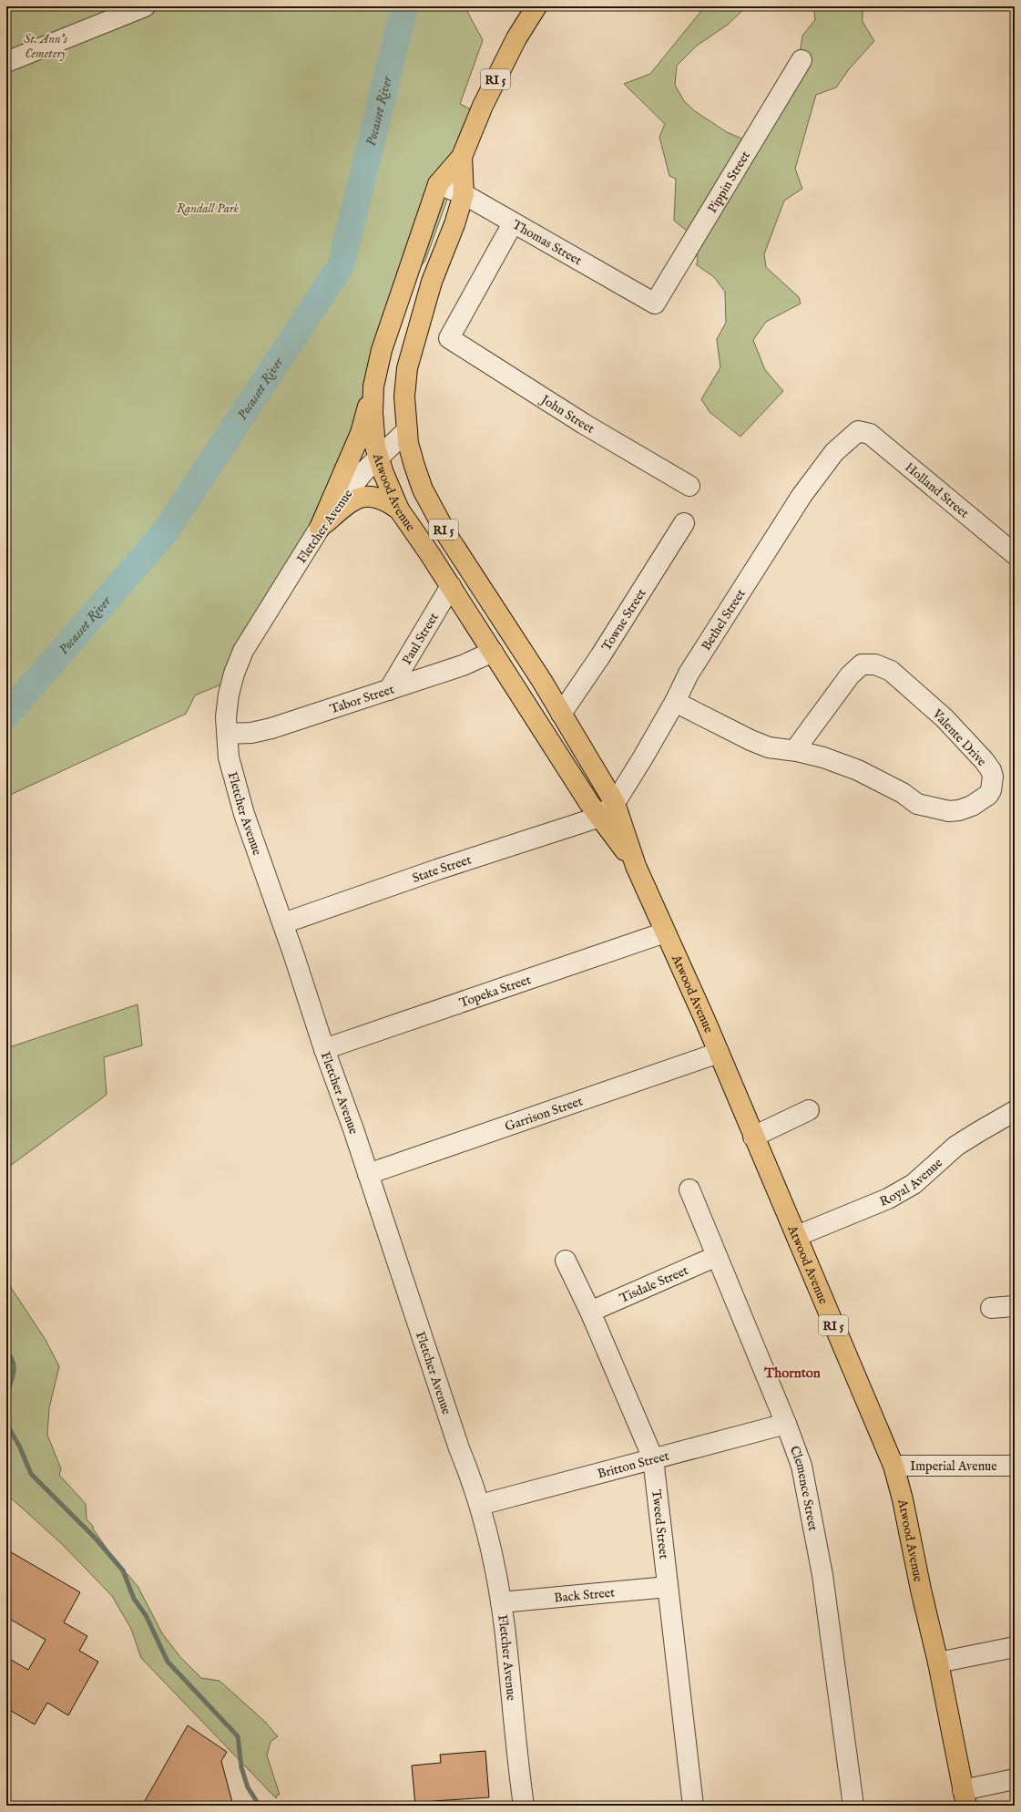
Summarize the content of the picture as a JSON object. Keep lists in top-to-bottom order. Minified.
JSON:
{"streets":{"main road":["RI 5","Atwood Avenue"],"street":["Pippin Street","Thomas Street","John Street","Holland Street","Fletcher Avenue","Towne Street","Bethel Street","Paul Street","Tabor Street","Valente Drive","State Street","Topeka Street","Garrison Street","Royal Avenue","Tisdale Street","Britton Street","Imperial Avenue","Clemence Street","Tweed Street","Back Street"]},"crossings":[["Pippin Street","Thomas Street"],["Thomas Street","John Street"],["Thomas Street","Atwood Avenue"],["Holland Street","Bethel Street"],["Atwood Avenue","Fletcher Avenue"],["Atwood Avenue","Towne Street"],["Atwood Avenue","Bethel Street"],["Atwood Avenue","Paul Street"],["Atwood Avenue","Tabor Street"],["Atwood Avenue","State Street"],["Atwood Avenue","Topeka Street"],["Atwood Avenue","Garrison Street"],["Atwood Avenue","Royal Avenue"],["Atwood Avenue","Imperial Avenue"],["Fletcher Avenue","Tabor Street"],["Fletcher Avenue","State Street"],["Fletcher Avenue","Topeka Street"],["Fletcher Avenue","Garrison Street"],["Fletcher Avenue","Britton Street"],["Fletcher Avenue","Back Street"],["Bethel Street","Valente Drive"],["Bethel Street","State Street"],["Paul Street","Tabor Street"],["Tisdale Street","Clemence Street"],["Tisdale Street","Tweed Street"],["Britton Street","Clemence Street"],["Britton Street","Tweed Street"],["Tweed Street","Back Street"]],"districts":["Thornton"],"water":["Pocasset River"],"parks":["St. Ann's Cemetery","Randall Park"]}
